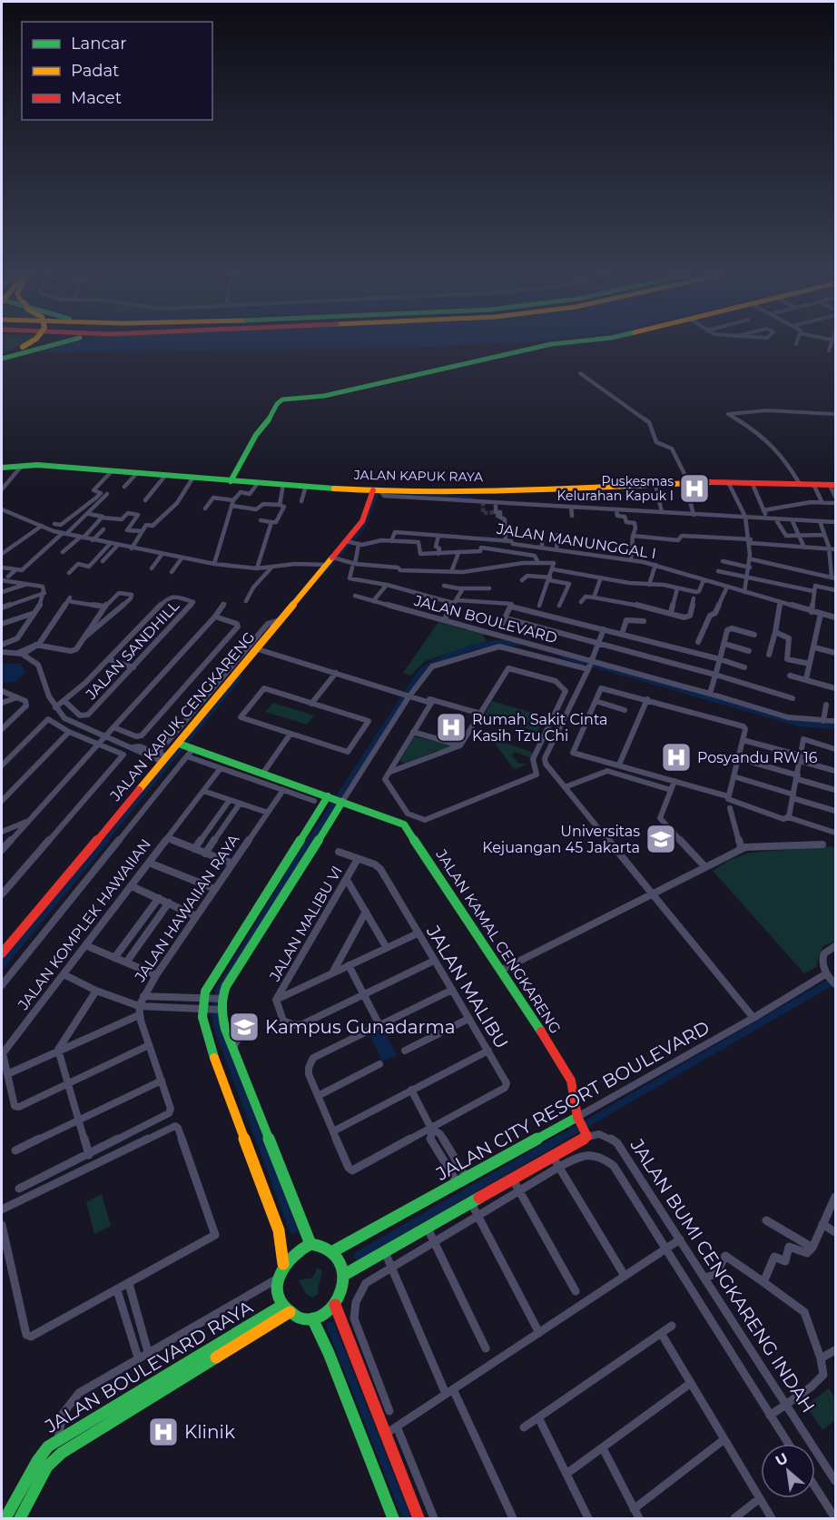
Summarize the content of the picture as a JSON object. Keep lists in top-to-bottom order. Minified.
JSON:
{"streets":{"main road":["JALAN KAPUK RAYA","JALAN KAPUK CENGKARENG","JALAN KAMAL CENGKARENG","JALAN CITY RESORT BOULEVARD","JALAN BOULEVARD RAYA"],"street":["JALAN MANUNGGAL I","JALAN BOULEVARD","JALAN SANDHILL","JALAN HAWAIIAN RAYA","JALAN MALIBU VI","JALAN KOMPLEK HAWAIIAN","JALAN MALIBU","JALAN BUMI CENGKARENG INDAH"]},"crossings":[["JALAN KAPUK RAYA","JALAN KAPUK CENGKARENG"],["JALAN MANUNGGAL I","JALAN KAPUK CENGKARENG"],["JALAN KAPUK CENGKARENG","JALAN KAMAL CENGKARENG"],["JALAN MALIBU VI","JALAN MALIBU"],["JALAN KAMAL CENGKARENG","JALAN CITY RESORT BOULEVARD"],["JALAN KAMAL CENGKARENG","JALAN BUMI CENGKARENG INDAH"],["JALAN CITY RESORT BOULEVARD","JALAN BUMI CENGKARENG INDAH"],["JALAN CITY RESORT BOULEVARD","JALAN BOULEVARD RAYA"]],"places":{"hospital":["Puskesmas Kelurahan Kapuk I","Rumah Sakit Cinta Kasih Tzu Chi","Posyandu RW 16","Klinik"],"school or university":["Universitas Kejuangan 45 Jakarta","Kampus Gunadarma"]},"legend":["Lancar","Padat","Macet"],"north":"top left"}
